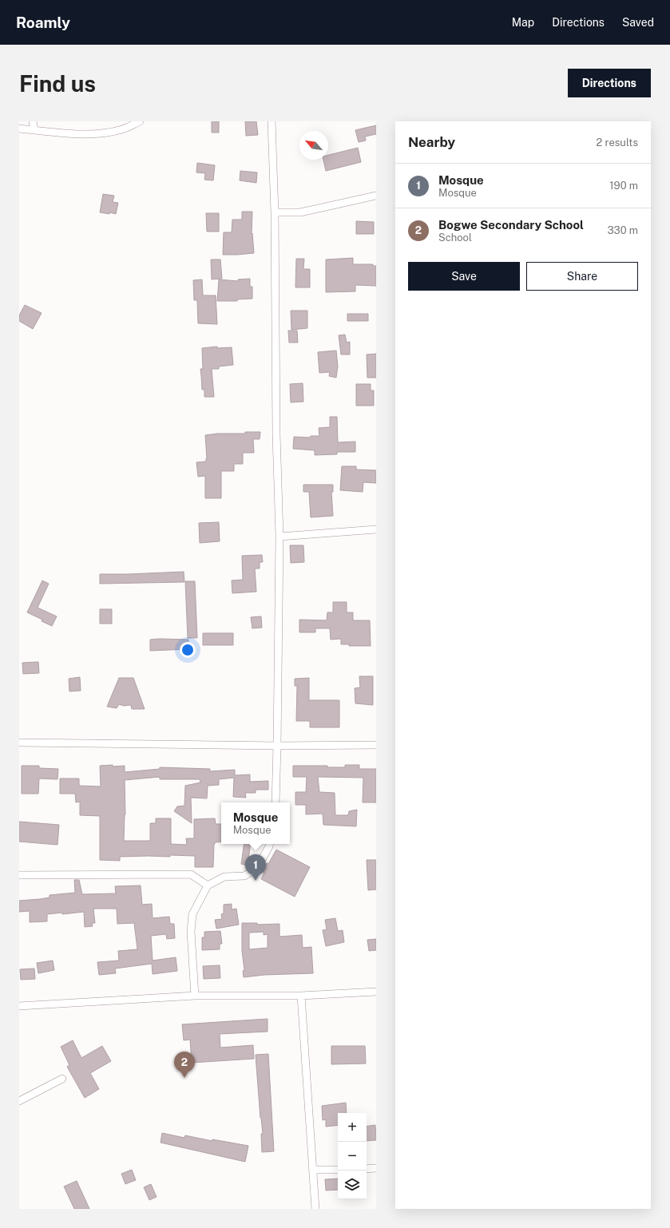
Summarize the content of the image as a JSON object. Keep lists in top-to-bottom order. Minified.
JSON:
{"north":"top left","page":{"header":"Roamly","nav":["Map","Directions","Saved"],"buttons":["Directions",["Save","Share"]],"title":"Find us","heading":["Nearby","2 results"],"list":[{"mark":"1","name":"Mosque","note":"Mosque","value":"190 m"},{"mark":"2","name":"Bogwe Secondary School","note":"School","value":"330 m"}],"popup":["Mosque","Mosque"],"pins":["1","2"],"map_buttons":["+","−"]}}
